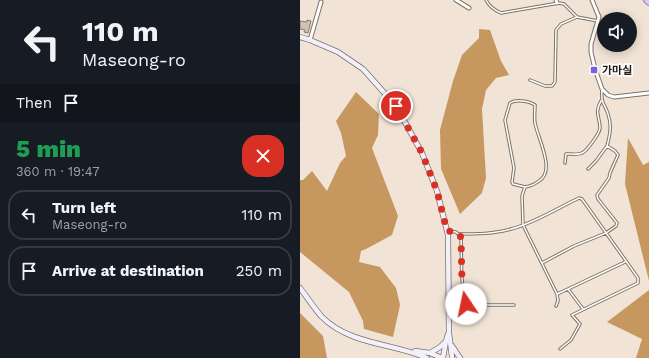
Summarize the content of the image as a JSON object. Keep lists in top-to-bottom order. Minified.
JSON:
{"places":{"transit":["가마실"]},"page":{"turn":["110 m","Maseong-ro"],"then":"Then","heading":["5 min","360 m · 19:47"],"list":[{"name":"Turn left","note":"Maseong-ro","value":"110 m"},{"name":"Arrive at destination","value":"250 m"}]}}
